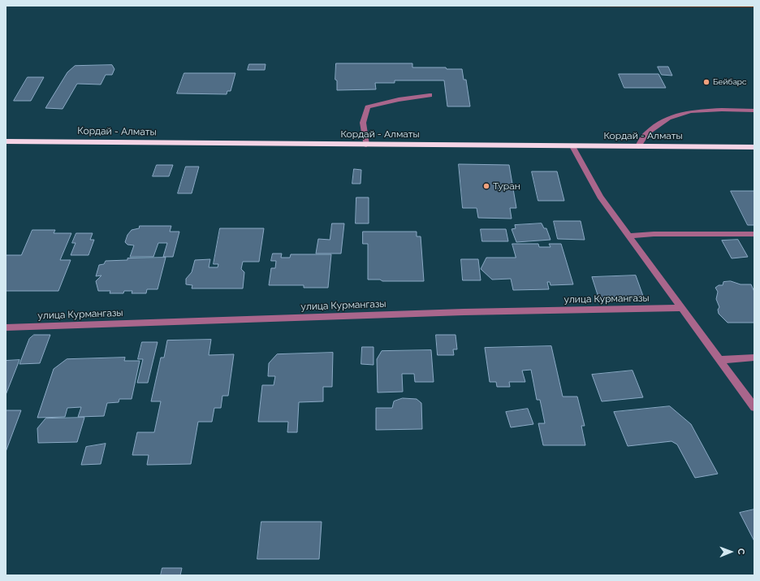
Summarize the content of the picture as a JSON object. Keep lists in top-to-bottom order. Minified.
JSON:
{"streets":{"highway":["Кордай - Алматы"],"street":["улица Курмангазы"]},"places":["Бейбарс","Туран"],"north":"right"}
